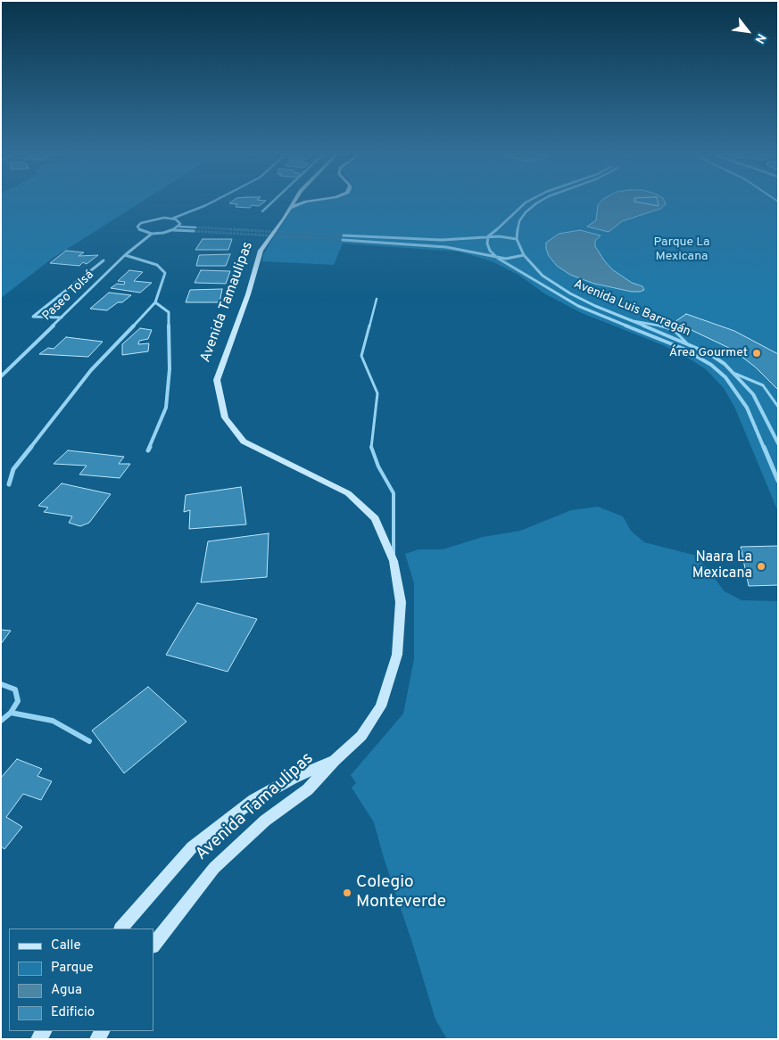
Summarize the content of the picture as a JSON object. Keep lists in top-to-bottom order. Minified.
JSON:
{"streets":{"street":["Paseo Tolsá","Avenida Tamaulipas","Avenida Luis Barragán"]},"parks":["Parque La Mexicana"],"places":["Área Gourmet","Naara La Mexicana","Colegio Monteverde"],"legend":["Calle","Parque","Agua","Edificio"],"north":"bottom right"}
